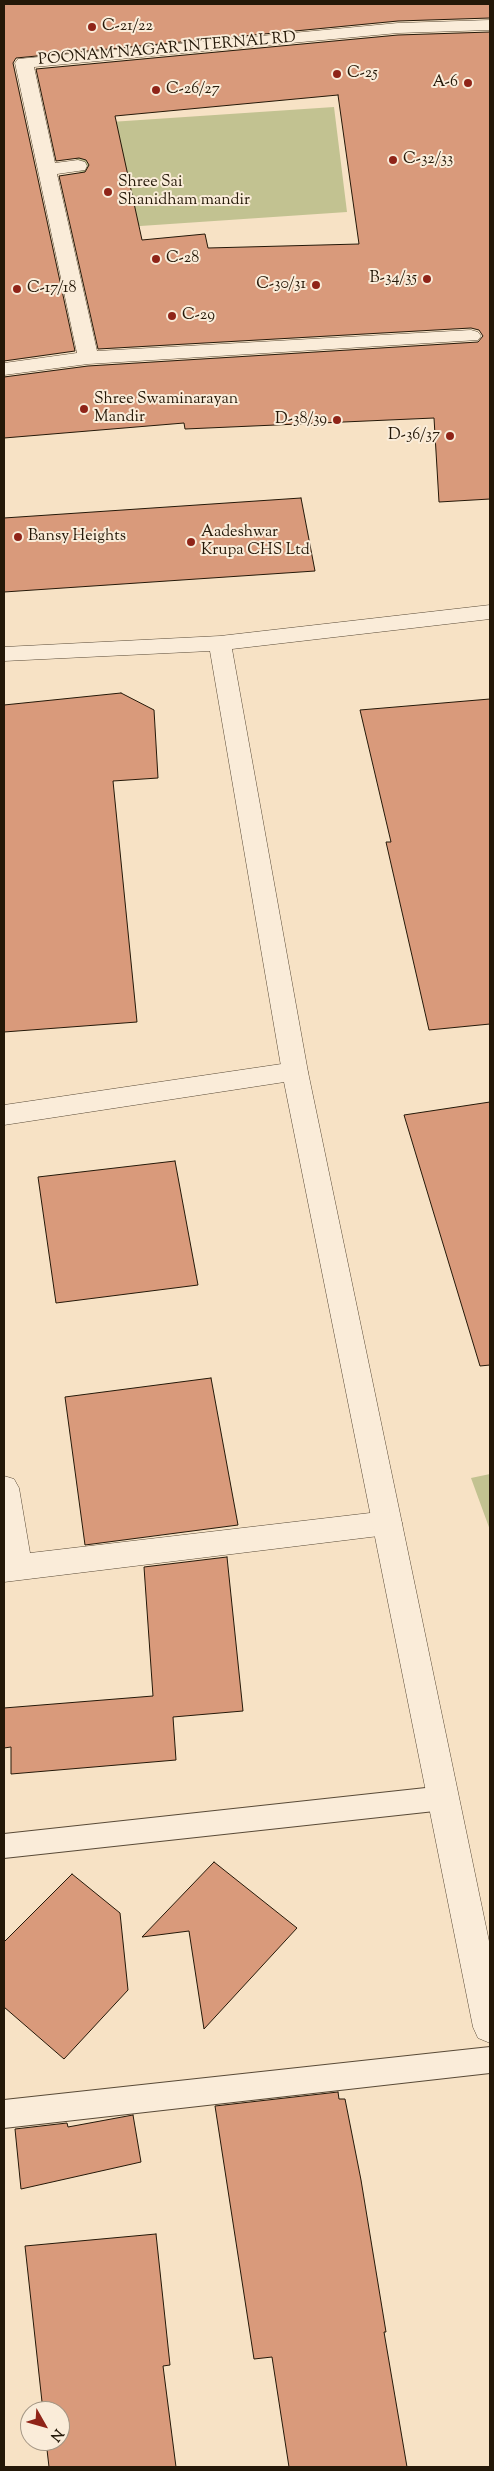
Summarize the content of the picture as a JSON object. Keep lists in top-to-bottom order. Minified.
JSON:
{"streets":{"street":["POONAM NAGAR INTERNAL RD"]},"places":["C-21/22","C-25","A-6","C-26/27","C-32/33","Shree Sai Shanidham mandir","C-28","B-34/35","C-30/31","C-17/18","C-29","Shree Swaminarayan Mandir","D-38/39","D-36/37","Bansy Heights","Aadeshwar Krupa CHS Ltd"],"north":"bottom right"}
